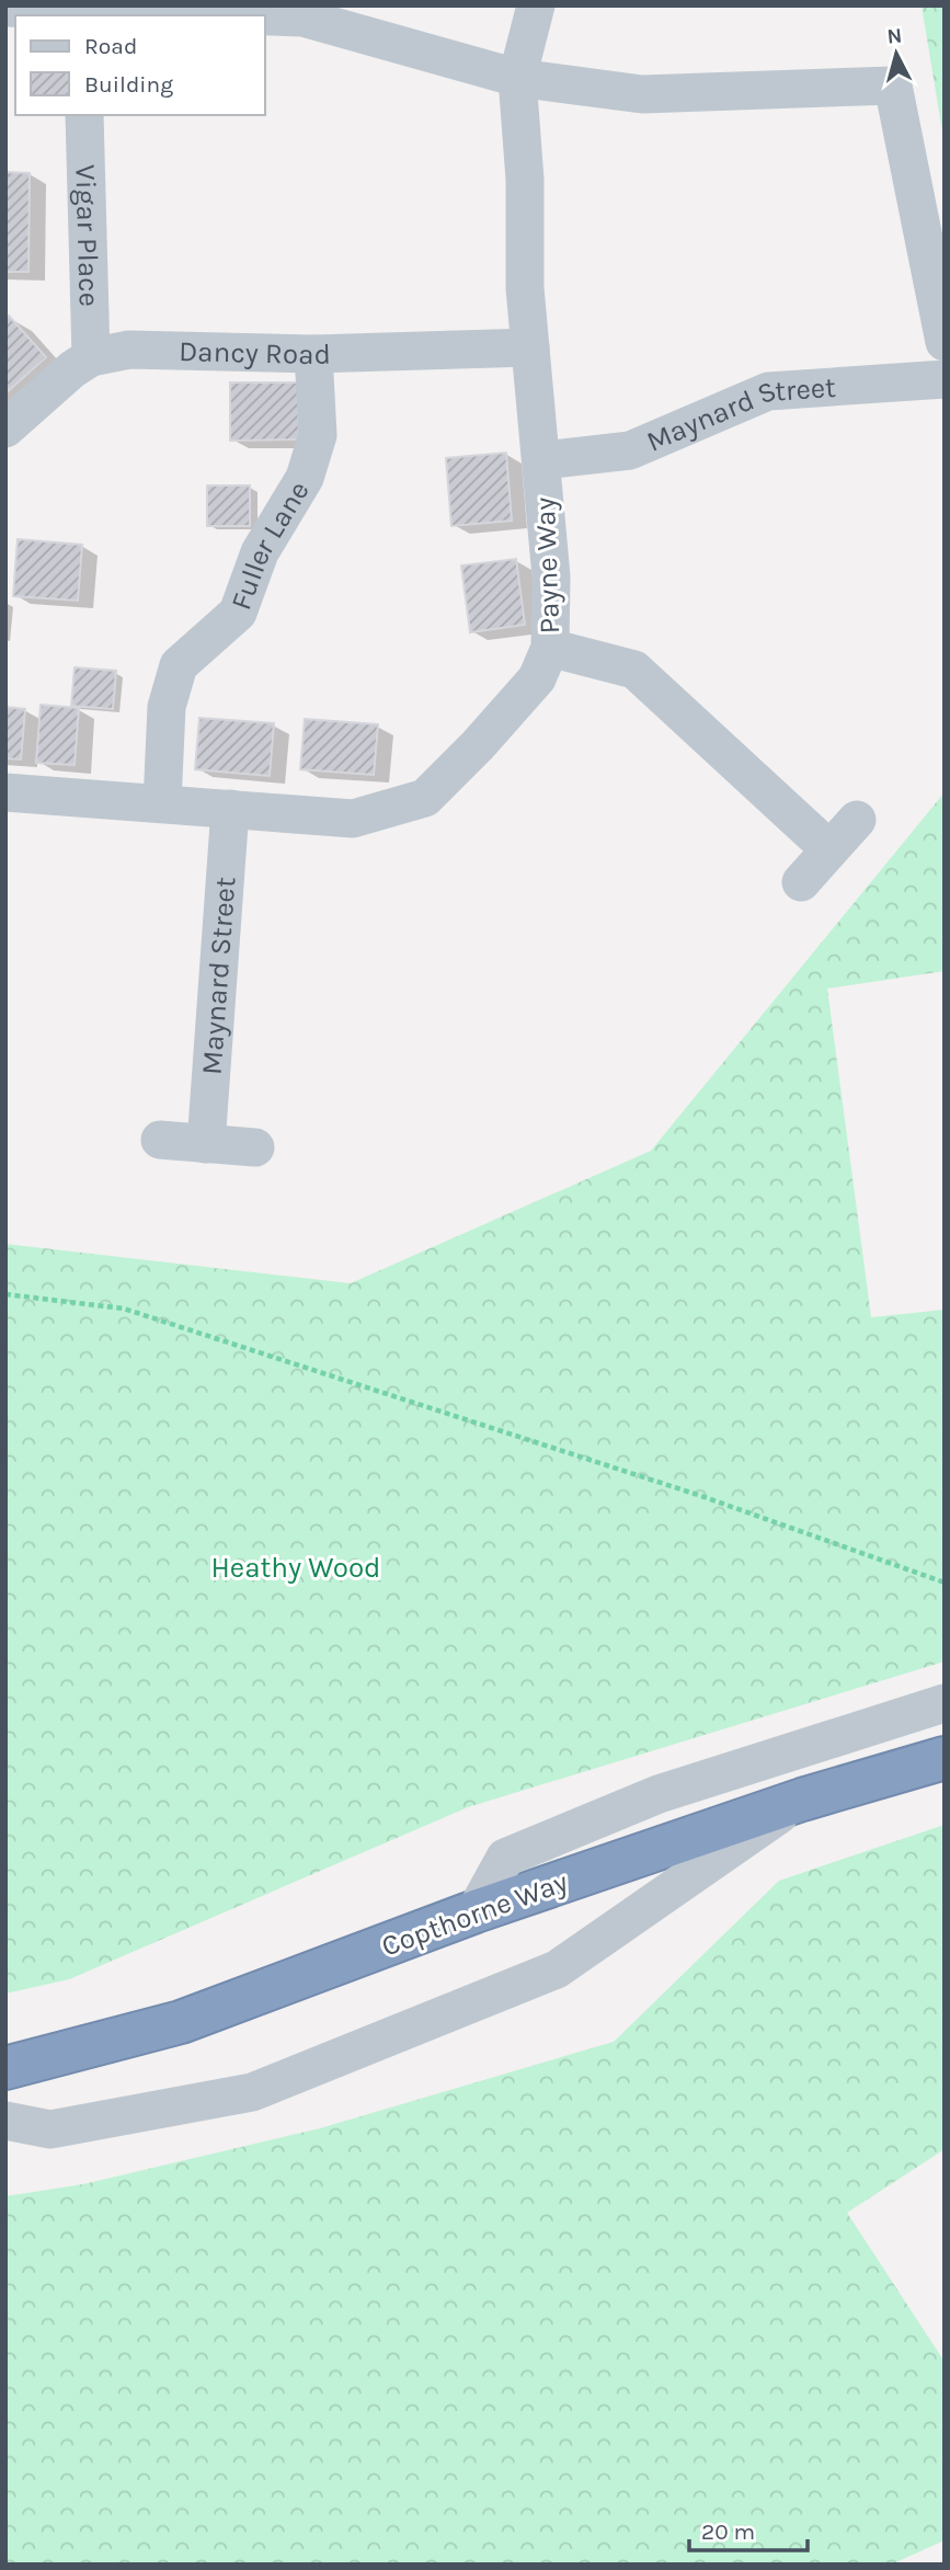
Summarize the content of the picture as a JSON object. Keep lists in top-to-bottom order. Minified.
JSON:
{"streets":{"highway":["Copthorne Way"],"street":["Vigar Place","Dancy Road","Maynard Street","Fuller Lane","Payne Way"]},"crossings":[["Vigar Place","Dancy Road"],["Dancy Road","Fuller Lane"],["Dancy Road","Payne Way"],["Maynard Street","Payne Way"],["Fuller Lane","Payne Way"]],"parks":["Heathy Wood"],"legend":["Road","Building"],"scale_bar":"20 m","north":"top"}
